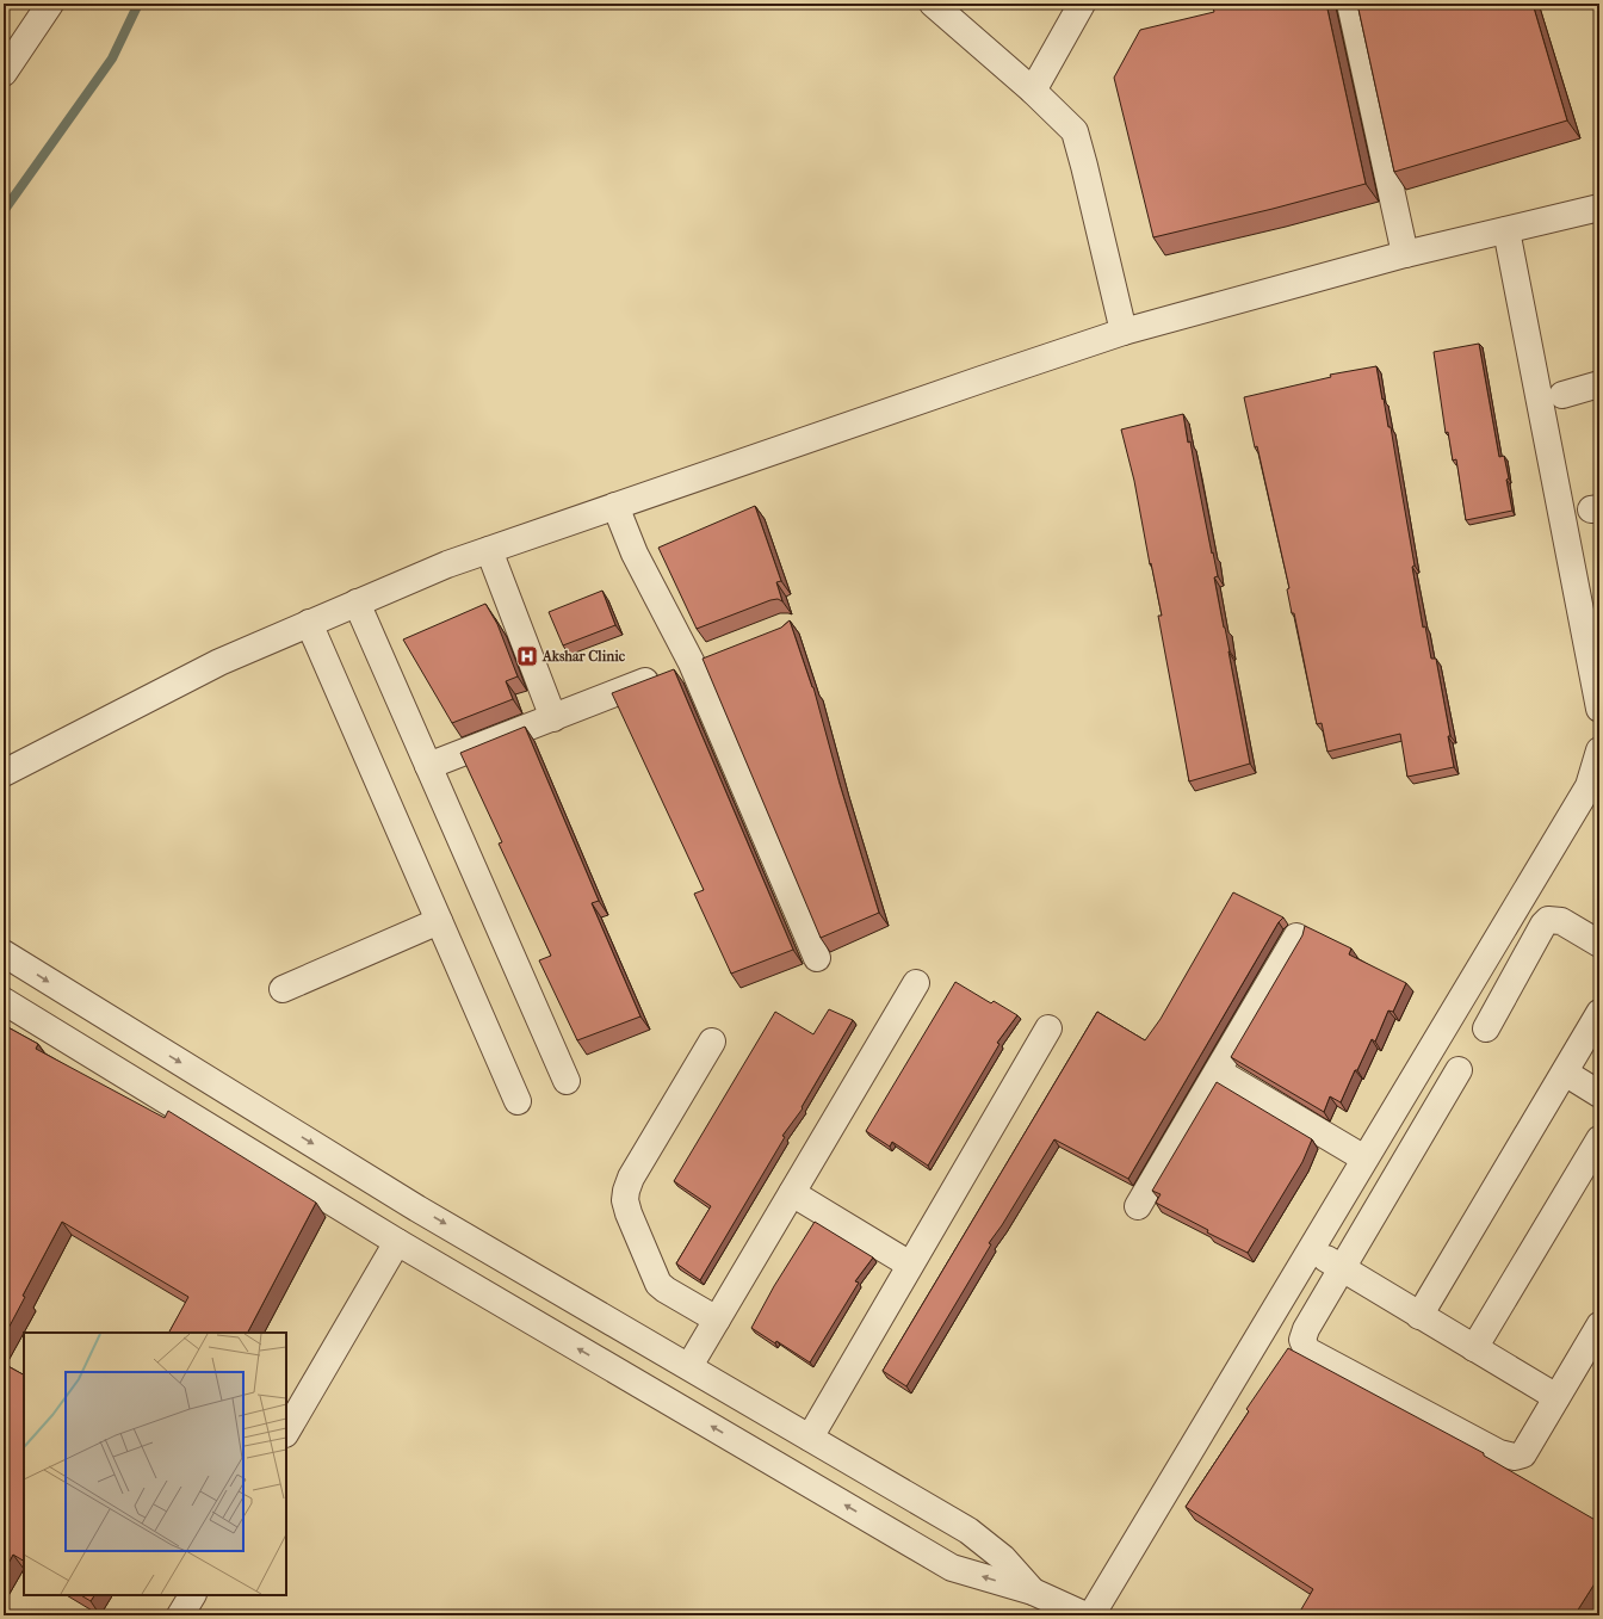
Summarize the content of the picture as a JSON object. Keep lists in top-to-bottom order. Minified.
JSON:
{"places":{"hospital":["Akshar Clinic"]}}
